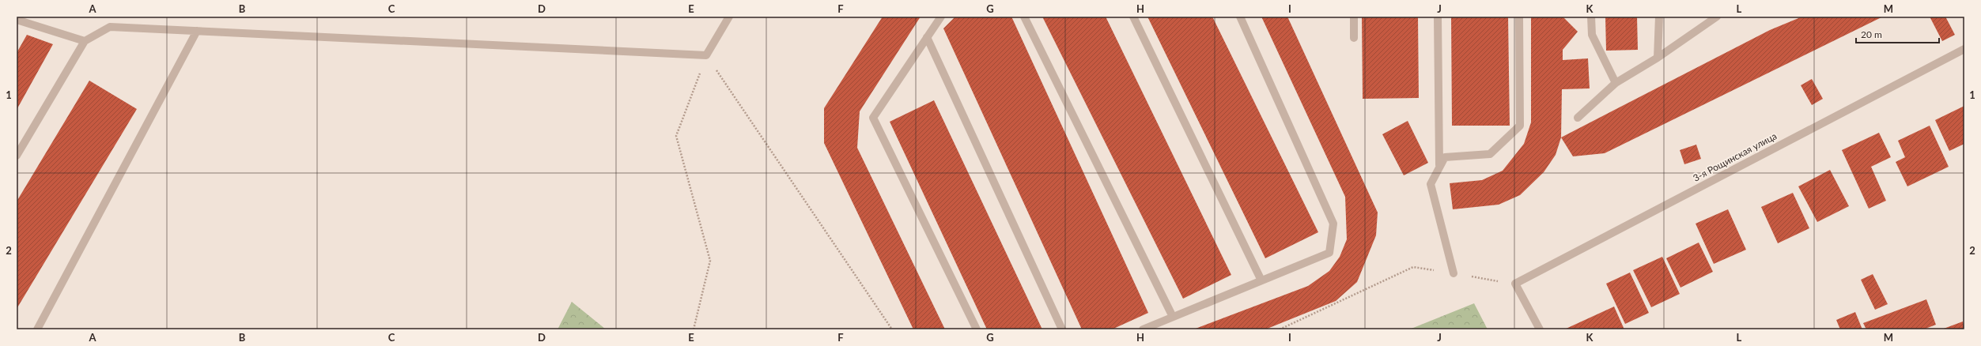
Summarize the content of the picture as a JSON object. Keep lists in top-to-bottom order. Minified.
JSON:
{"streets":{"street":["3-я Рощинская улица"]},"scale_bar":"20 m","grid":{"columns":["A","B","C","D","E","F","G","H","I","J","K","L","M"],"rows":["1","2"]}}
